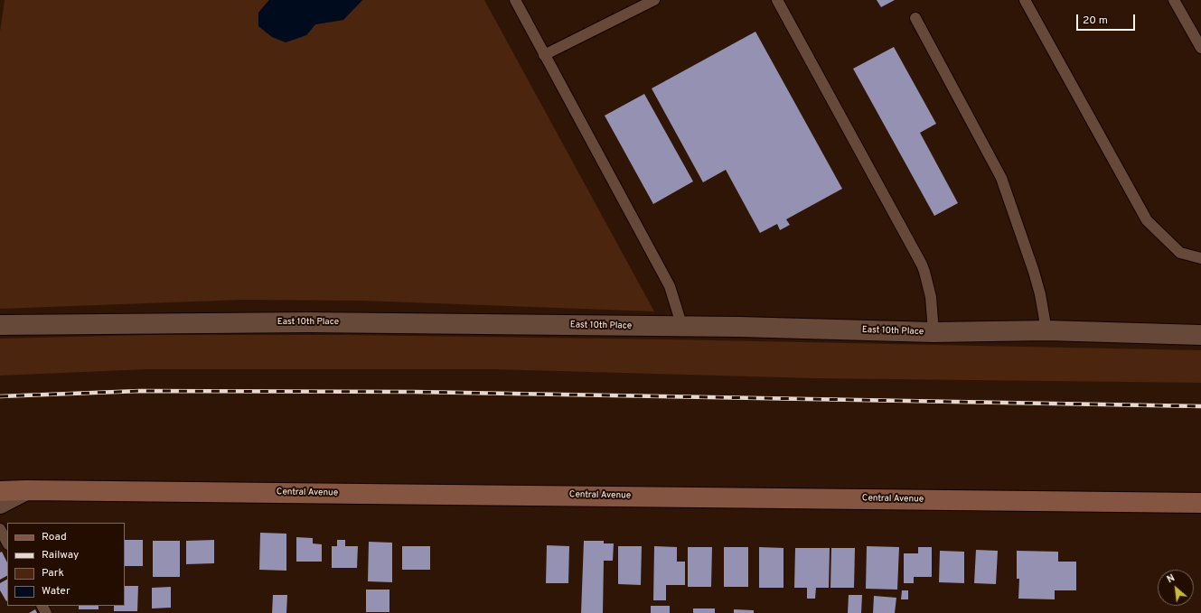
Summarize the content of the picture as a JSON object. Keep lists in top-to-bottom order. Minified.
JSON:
{"streets":{"street":["East 10th Place","Central Avenue"]},"legend":["Road","Railway","Park","Water"],"scale_bar":"20 m","north":"top left"}
